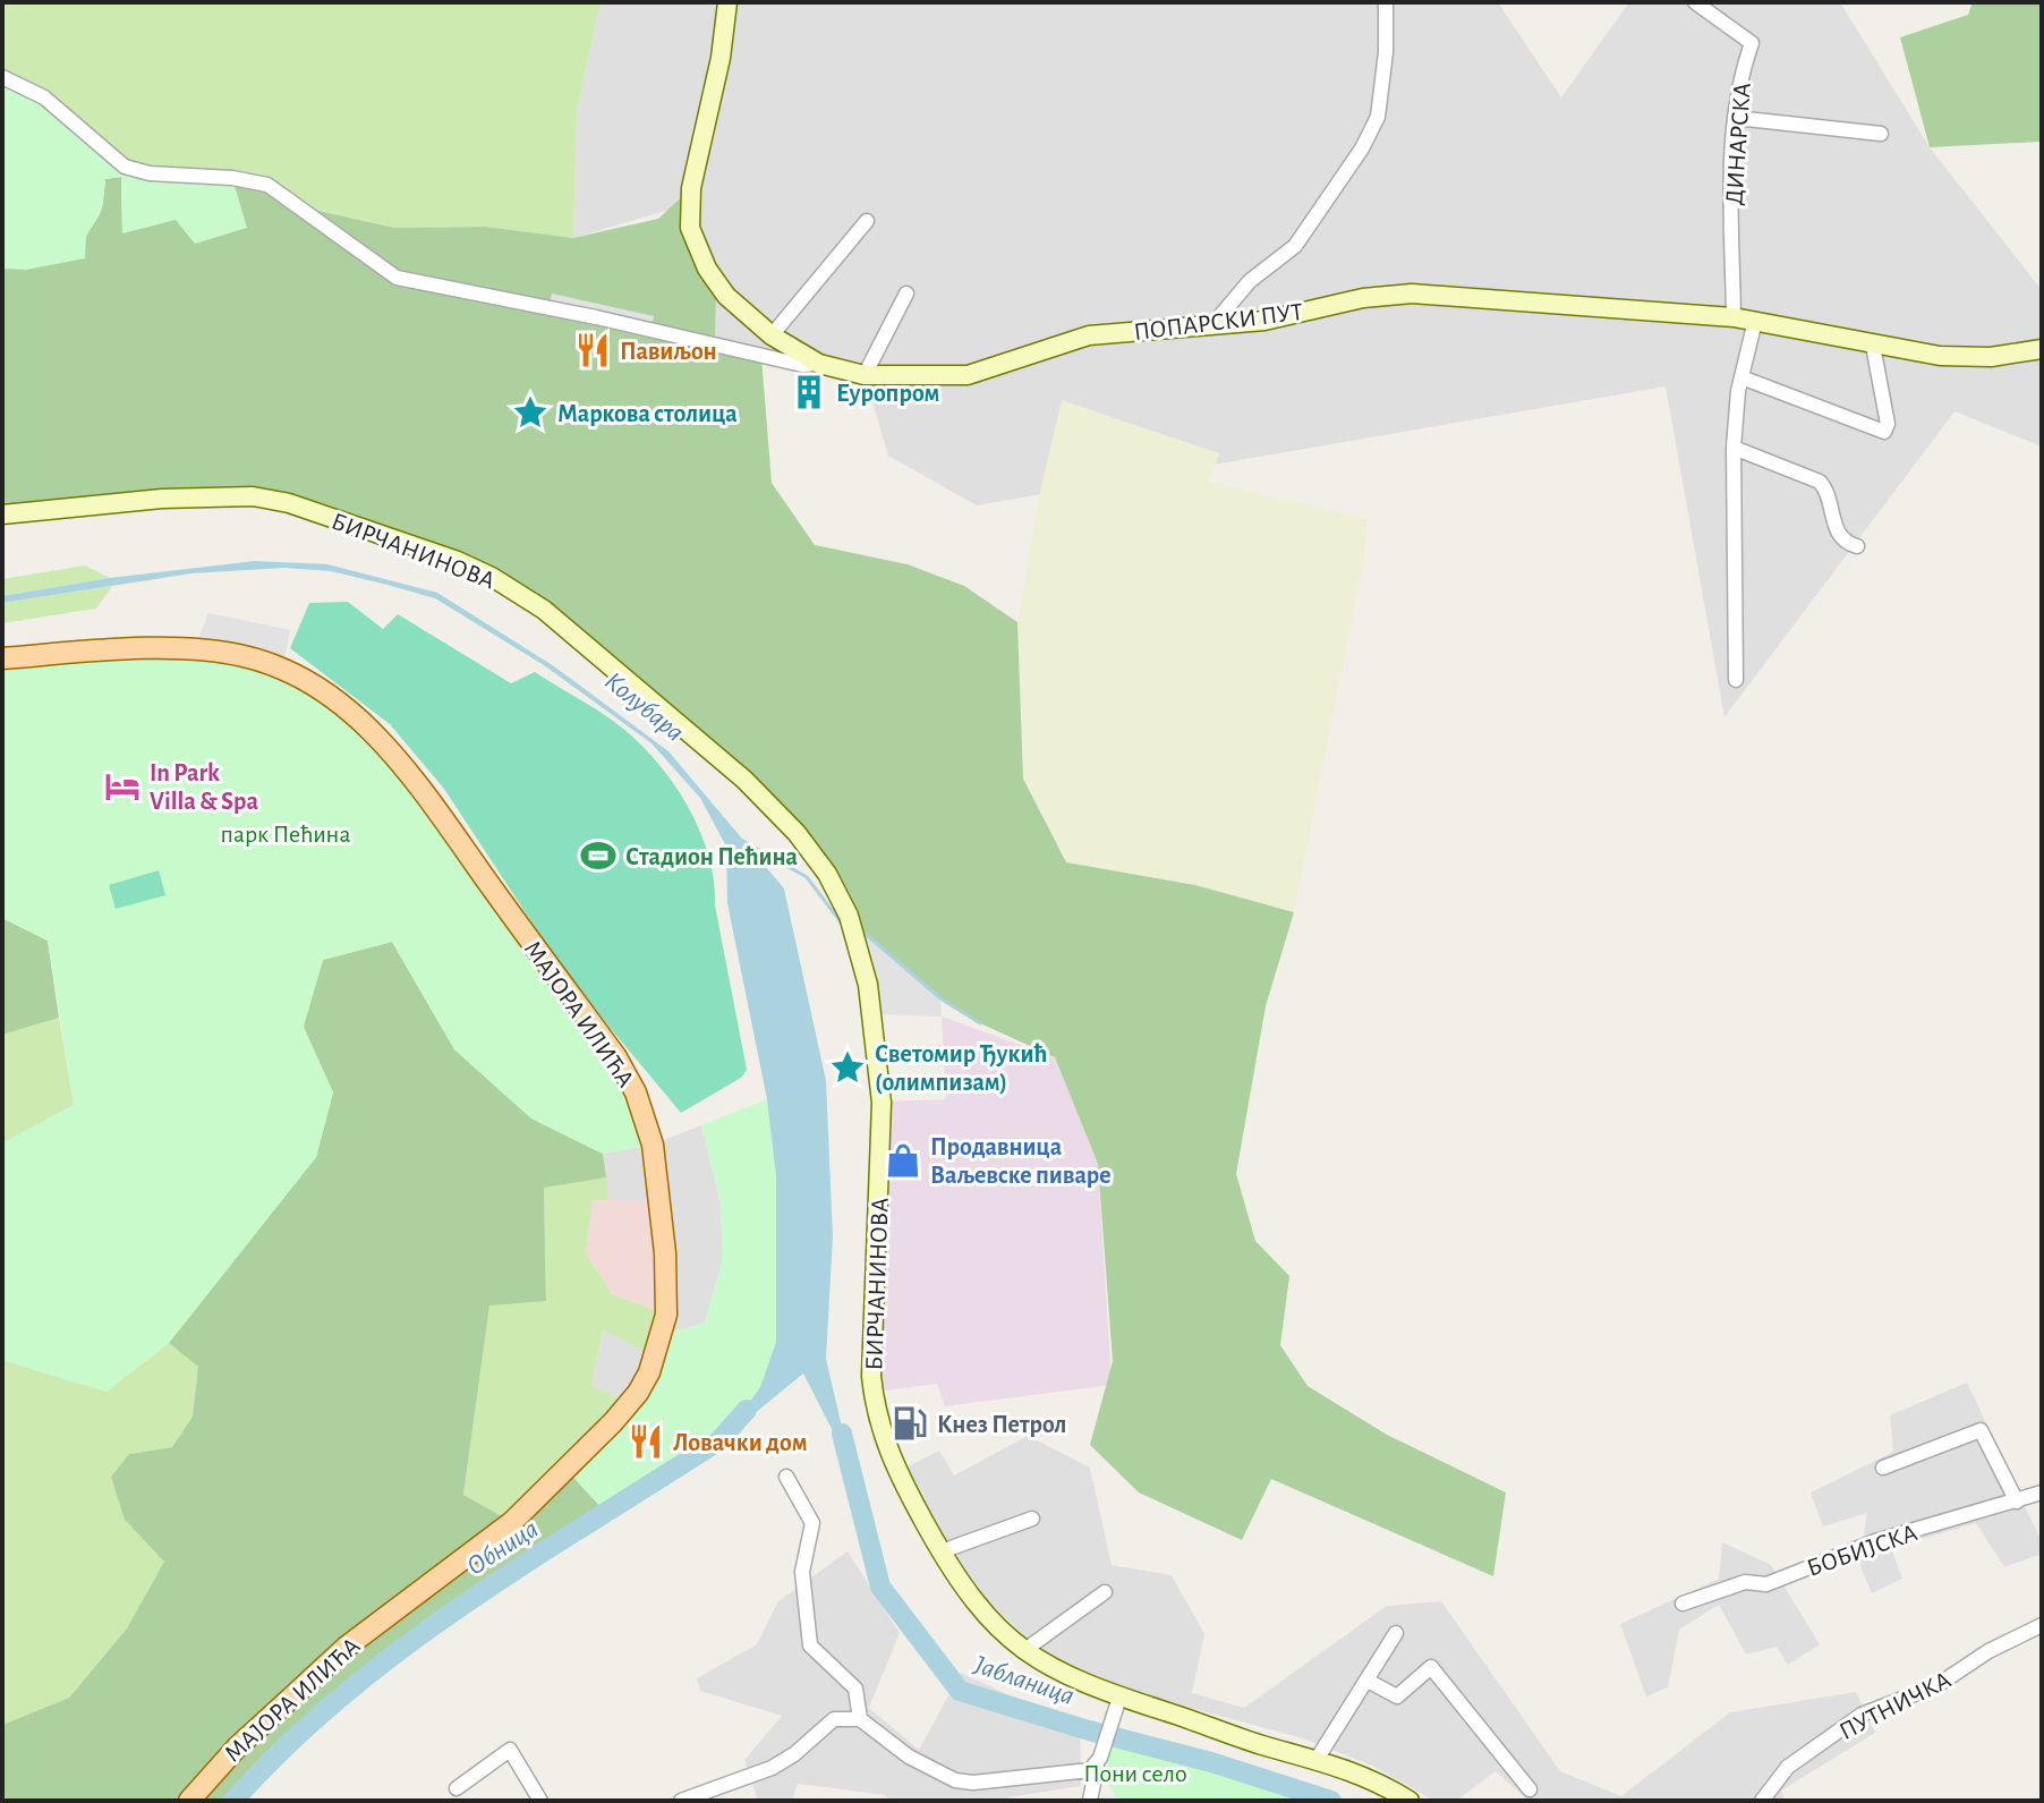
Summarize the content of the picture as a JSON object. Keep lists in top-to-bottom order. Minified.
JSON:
{"streets":{"main road":["ПОПАРСКИ ПУТ","БИРЧАНИНОВА","МАЈОРА ИЛИЋА"],"street":["ДИНАРСКА","БОБИЈСКА","ПУТНИЧКА"]},"crossings":[["ДИНАРСКА","ПОПАРСКИ ПУТ"]],"water":["Колубара","Обница","Јабланица"],"parks":["парк Пећина","Пони село"],"places":{"restaurant":["Павиљон","Ловачки дом"],"building":["Еуропром"],"place":["Маркова столица","Светомир Ђукић (олимпизам)"],"hotel":["In Park Villa & Spa"],"sports":["Стадион Пећина"],"shop":["Продавница Ваљевске пиваре"],"fuel station":["Кнез Петрол"]}}
